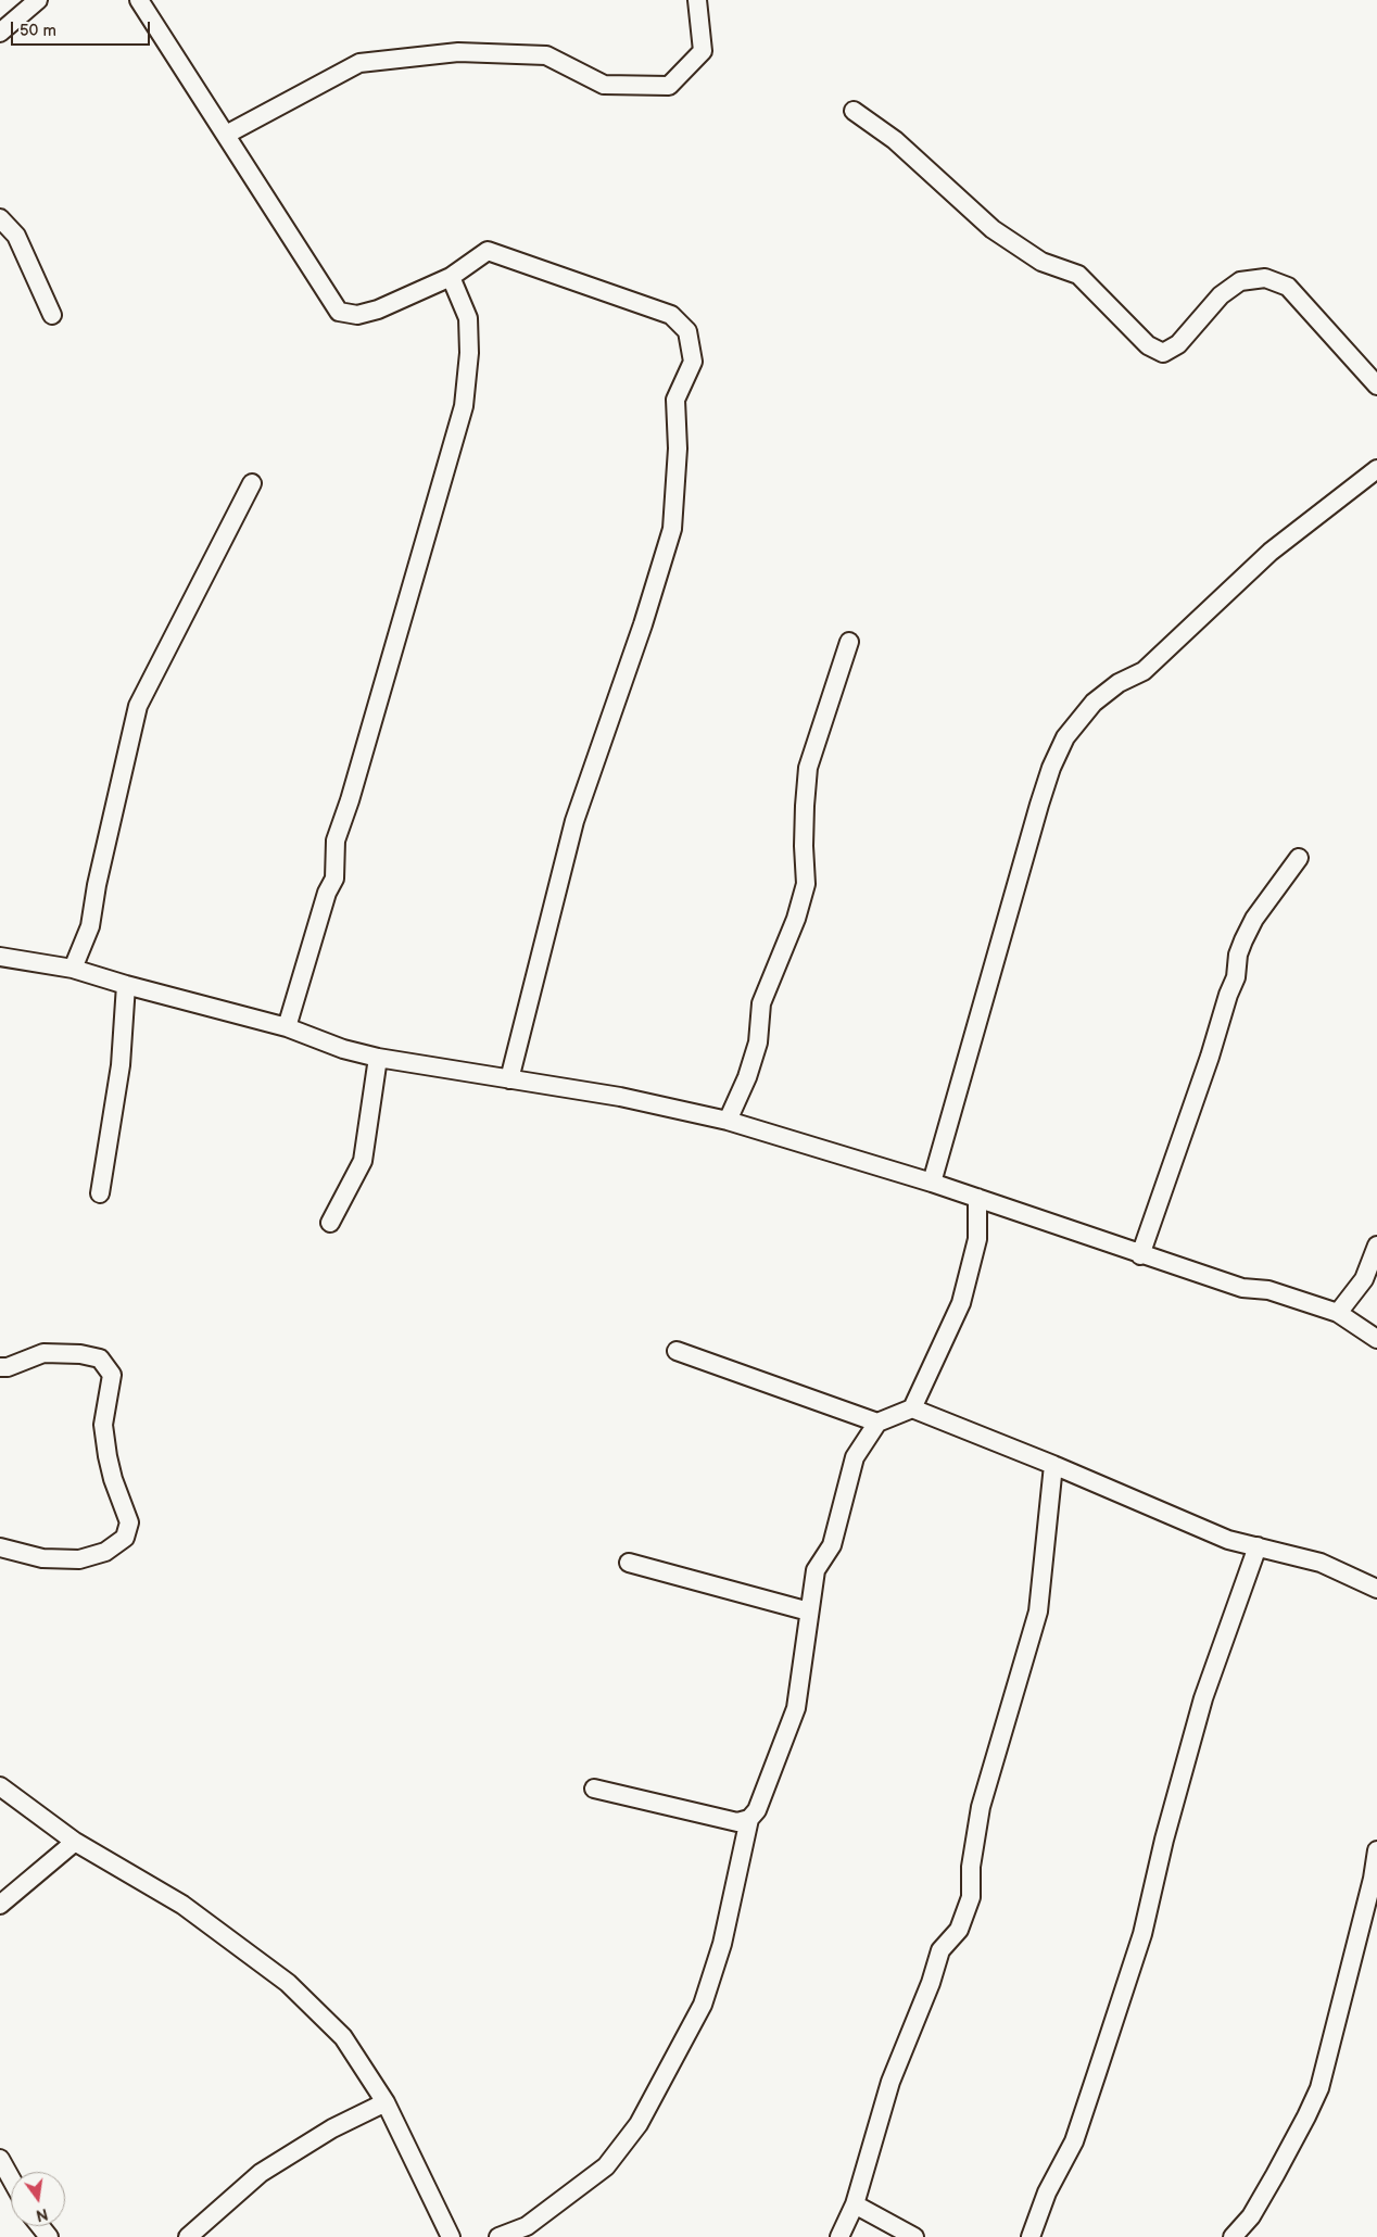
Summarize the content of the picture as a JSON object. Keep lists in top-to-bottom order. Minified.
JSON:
{"scale_bar":"50 m","north":"bottom"}
